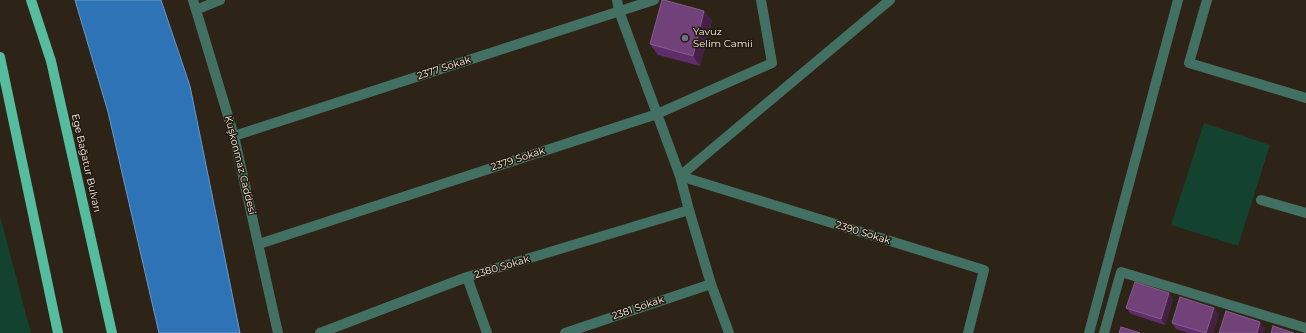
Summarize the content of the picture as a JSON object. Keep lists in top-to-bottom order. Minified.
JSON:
{"streets":{"main road":["Ege Bağatur Bulvarı"],"street":["2377 Sokak","2379 Sokak","Kuşkonmaz Caddesi","2390 Sokak","2380 Sokak","2381 Sokak"]},"crossings":[["2377 Sokak","Kuşkonmaz Caddesi"],["2379 Sokak","Kuşkonmaz Caddesi"]],"places":["Yavuz Selim Camii"]}
